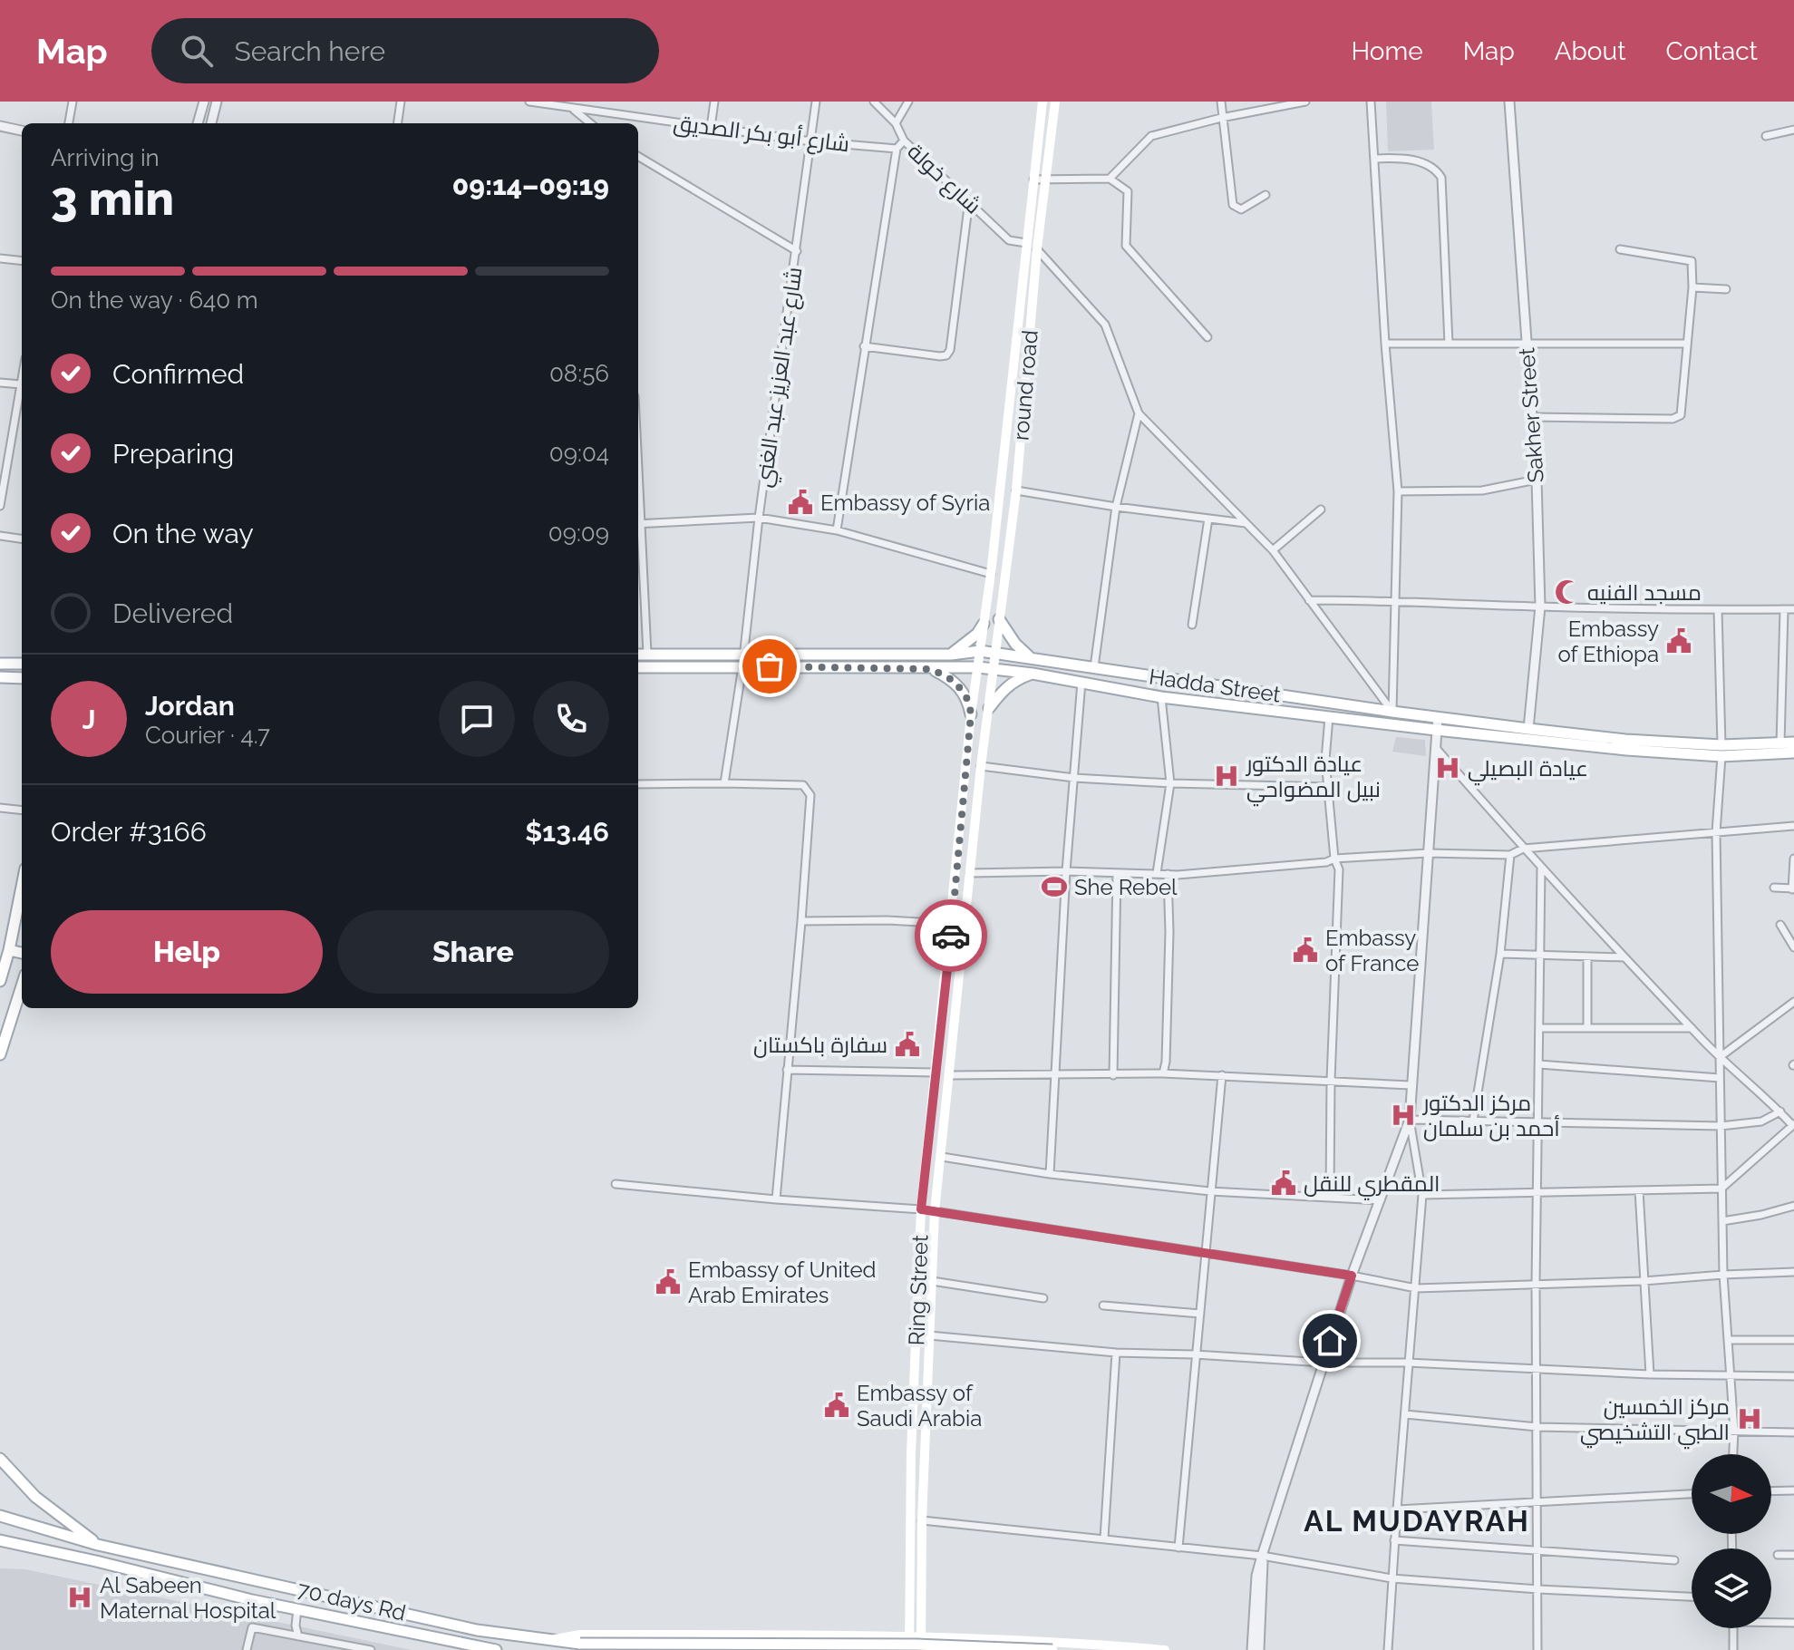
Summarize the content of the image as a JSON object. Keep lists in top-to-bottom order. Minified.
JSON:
{"streets":{"main road":["round road","Hadda Street","Ring Street","70 days Rd"],"street":["شارع أبو بكر الصديق","شارع خولة","شارع عبد العزيز عبد الغني","Sakher Street"]},"crossings":[["شارع أبو بكر الصديق","شارع عبد العزيز عبد الغني"],["شارع خولة","round road"],["شارع عبد العزيز عبد الغني","Hadda Street"],["round road","Hadda Street"],["round road","Ring Street"],["Sakher Street","Hadda Street"],["Hadda Street","Ring Street"]],"districts":["AL MUDAYRAH"],"places":{"public building":["Embassy of Syria","Embassy of Ethiopa","Embassy of France","سفارة باكستان","المقطري للنقل","Embassy of United Arab Emirates","Embassy of Saudi Arabia"],"mosque":["مسجد الفنيه"],"hospital":["عيادة البصيلي","عيادة الدكتور نبيل المضواحي","مركز الدكتور أحمد بن سلمان","مركز الخمسين الطبي التشخيصي","Al Sabeen Maternal Hospital"],"sports":["She Rebel"]},"north":"right","page":{"header":"Map","search":"Search here","nav":["Home","Map","About","Contact"],"heading":["3 min","Arriving in","09:14–09:19"],"panel":["Jordan","Courier · 4.7","Order #3166","$13.46"],"bar":"On the way · 640 m","list":[["Confirmed","08:56"],["Preparing","09:04"],["On the way","09:09"],"Delivered"],"round":"J","buttons":["Help","Share"]}}
